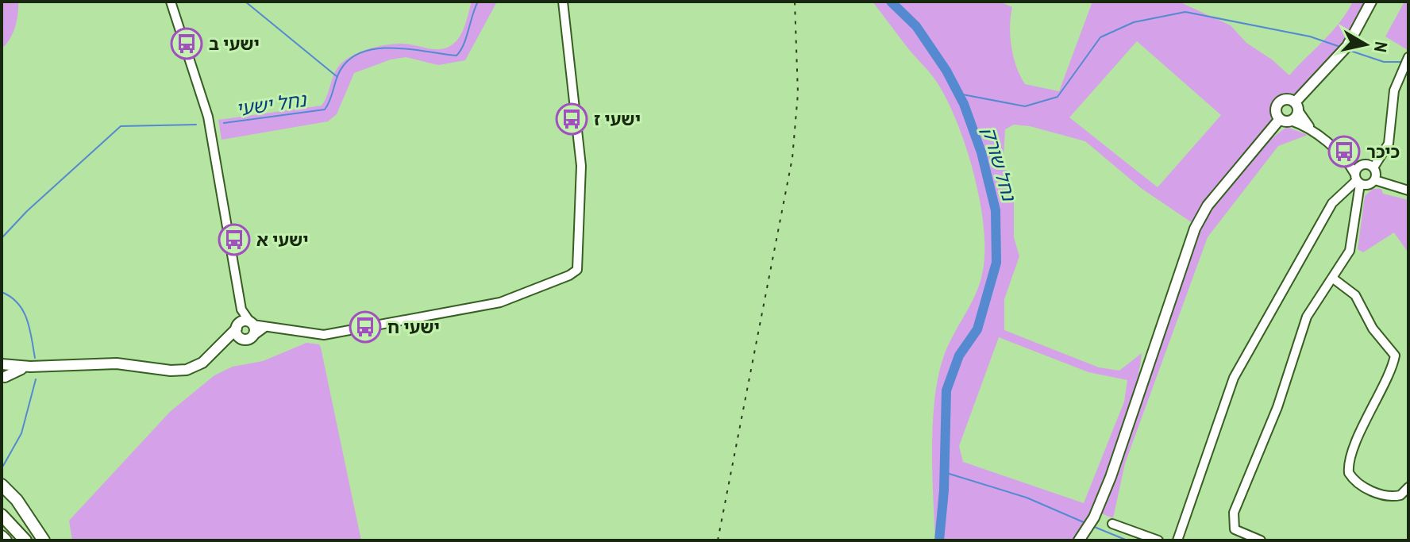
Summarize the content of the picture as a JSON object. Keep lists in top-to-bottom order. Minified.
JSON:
{"water":["נחל ישעי","נחל שורק"],"places":{"bus stop":["ישעי ב","ישעי ז","כיכר","ישעי א","ישעי ח"]},"north":"right"}
